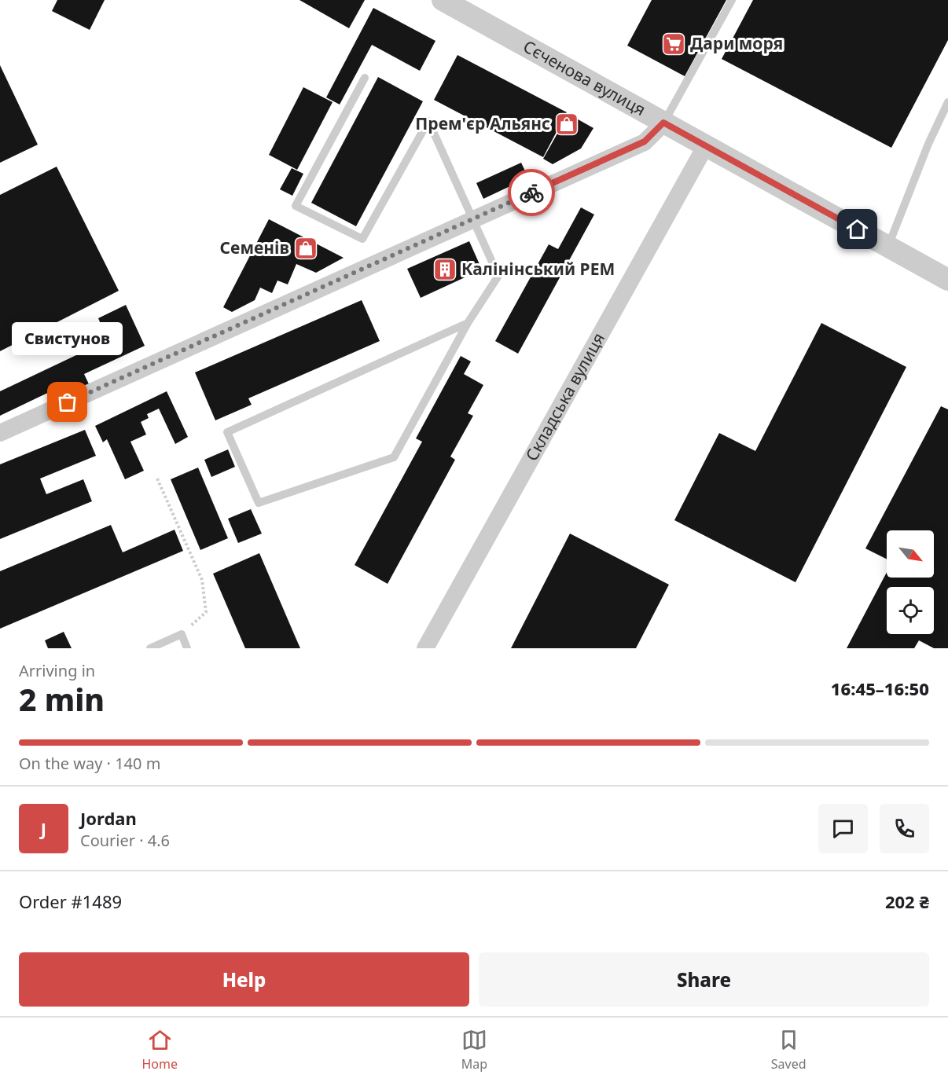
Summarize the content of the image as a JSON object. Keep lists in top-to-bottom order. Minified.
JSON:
{"streets":{"street":["Сєченова вулиця","Складська вулиця"]},"crossings":[["Сєченова вулиця","Складська вулиця"]],"places":{"supermarket":["Дари моря"],"shop":["Прем'єр Альянс","Семенів"],"building":["Калінінський РЕМ"],"other":["Свистунов"]},"north":"bottom right","page":{"bubble":"Свистунов","heading":["2 min","Arriving in","16:45–16:50"],"panel":["Jordan","Courier · 4.6","Order #1489","202 ₴"],"bar":"On the way · 140 m","round":"J","buttons":["Help","Share"],"tabs":["Home","Map","Saved"]}}
